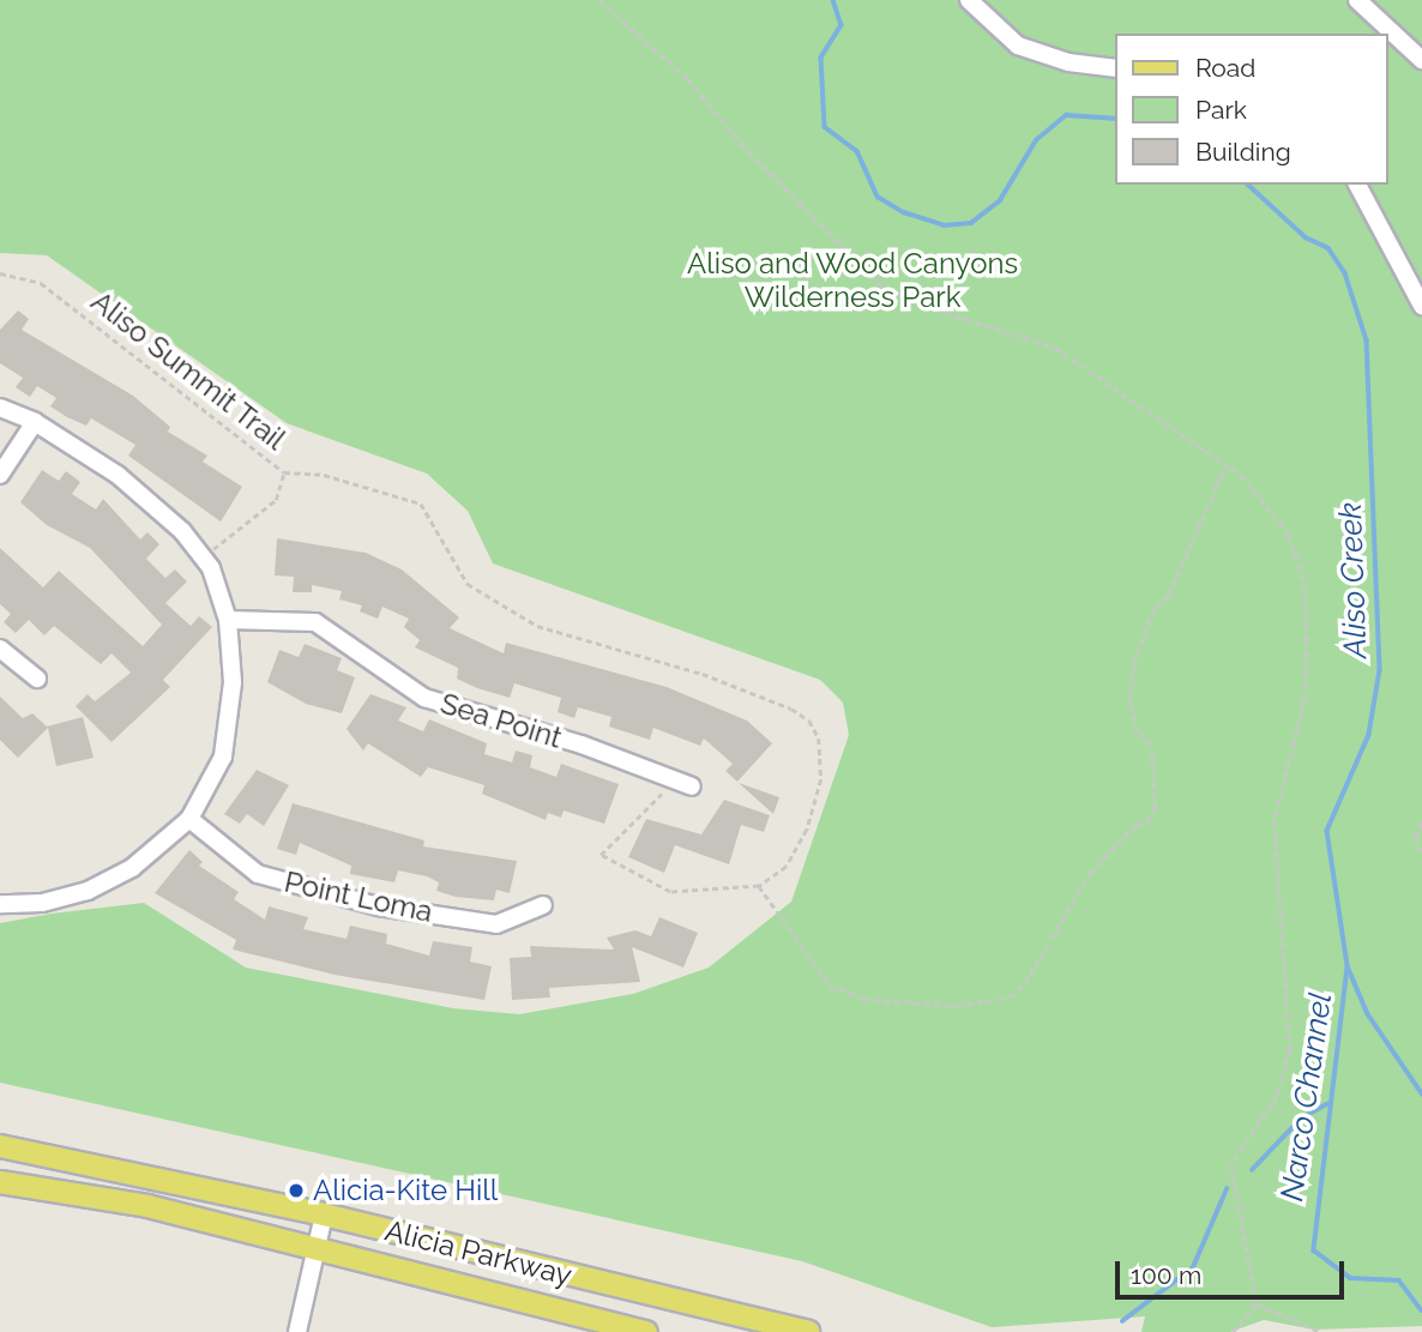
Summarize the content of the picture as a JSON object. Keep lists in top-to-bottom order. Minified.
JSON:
{"streets":{"main road":["Alicia Parkway"],"street":["Sea Point","Point Loma"],"path":["Aliso Summit Trail"]},"water":["Aliso Creek","Narco Channel"],"parks":["Aliso and Wood Canyons Wilderness Park"],"places":["Alicia-Kite Hill"],"legend":["Road","Park","Building"],"scale_bar":"100 m"}
